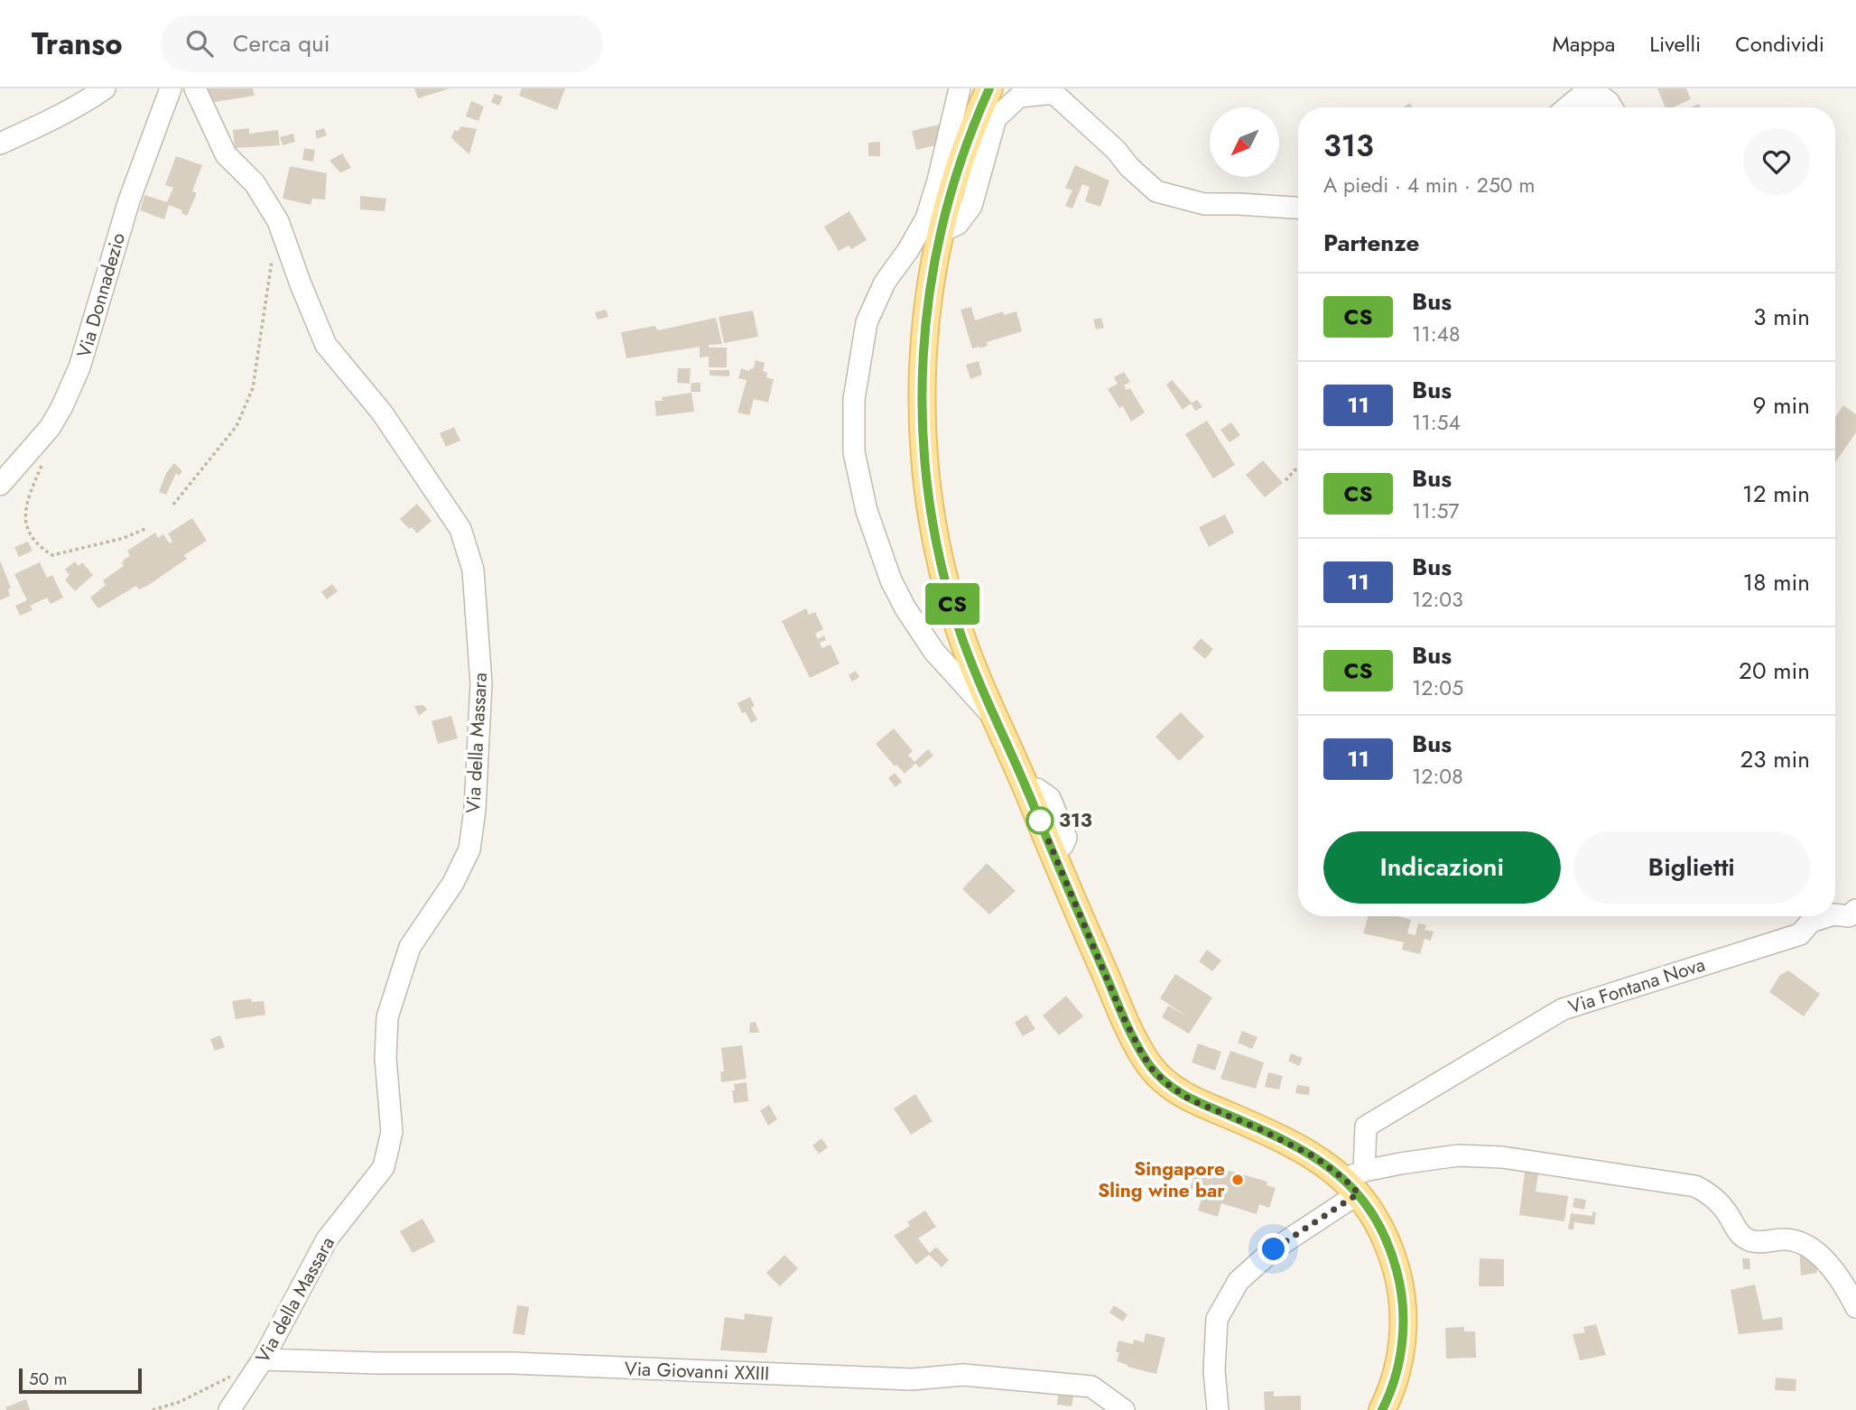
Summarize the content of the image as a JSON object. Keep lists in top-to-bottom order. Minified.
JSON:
{"streets":{"street":["Via Donnadezio","Via della Massara","Via Fontana Nova","Via Giovanni XXIII"]},"crossings":[["Via della Massara","Via Giovanni XXIII"]],"places":["313","Singapore Sling wine bar"],"lines":["bus line CS"],"scale_bar":"50 m","north":"bottom left","page":{"header":"Transo","search":"Cerca qui","nav":["Mappa","Livelli","Condividi"],"on_map":"CS","heading":[["313","A piedi · 4 min · 250 m"],"Partenze"],"list":[{"mark":"CS","name":"Bus","note":"11:48","value":"3 min"},{"mark":"11","name":"Bus","note":"11:54","value":"9 min"},{"mark":"CS","name":"Bus","note":"11:57","value":"12 min"},{"mark":"11","name":"Bus","note":"12:03","value":"18 min"},{"mark":"CS","name":"Bus","note":"12:05","value":"20 min"},{"mark":"11","name":"Bus","note":"12:08","value":"23 min"}],"buttons":["Indicazioni","Biglietti"],"scale":"50 m"}}
